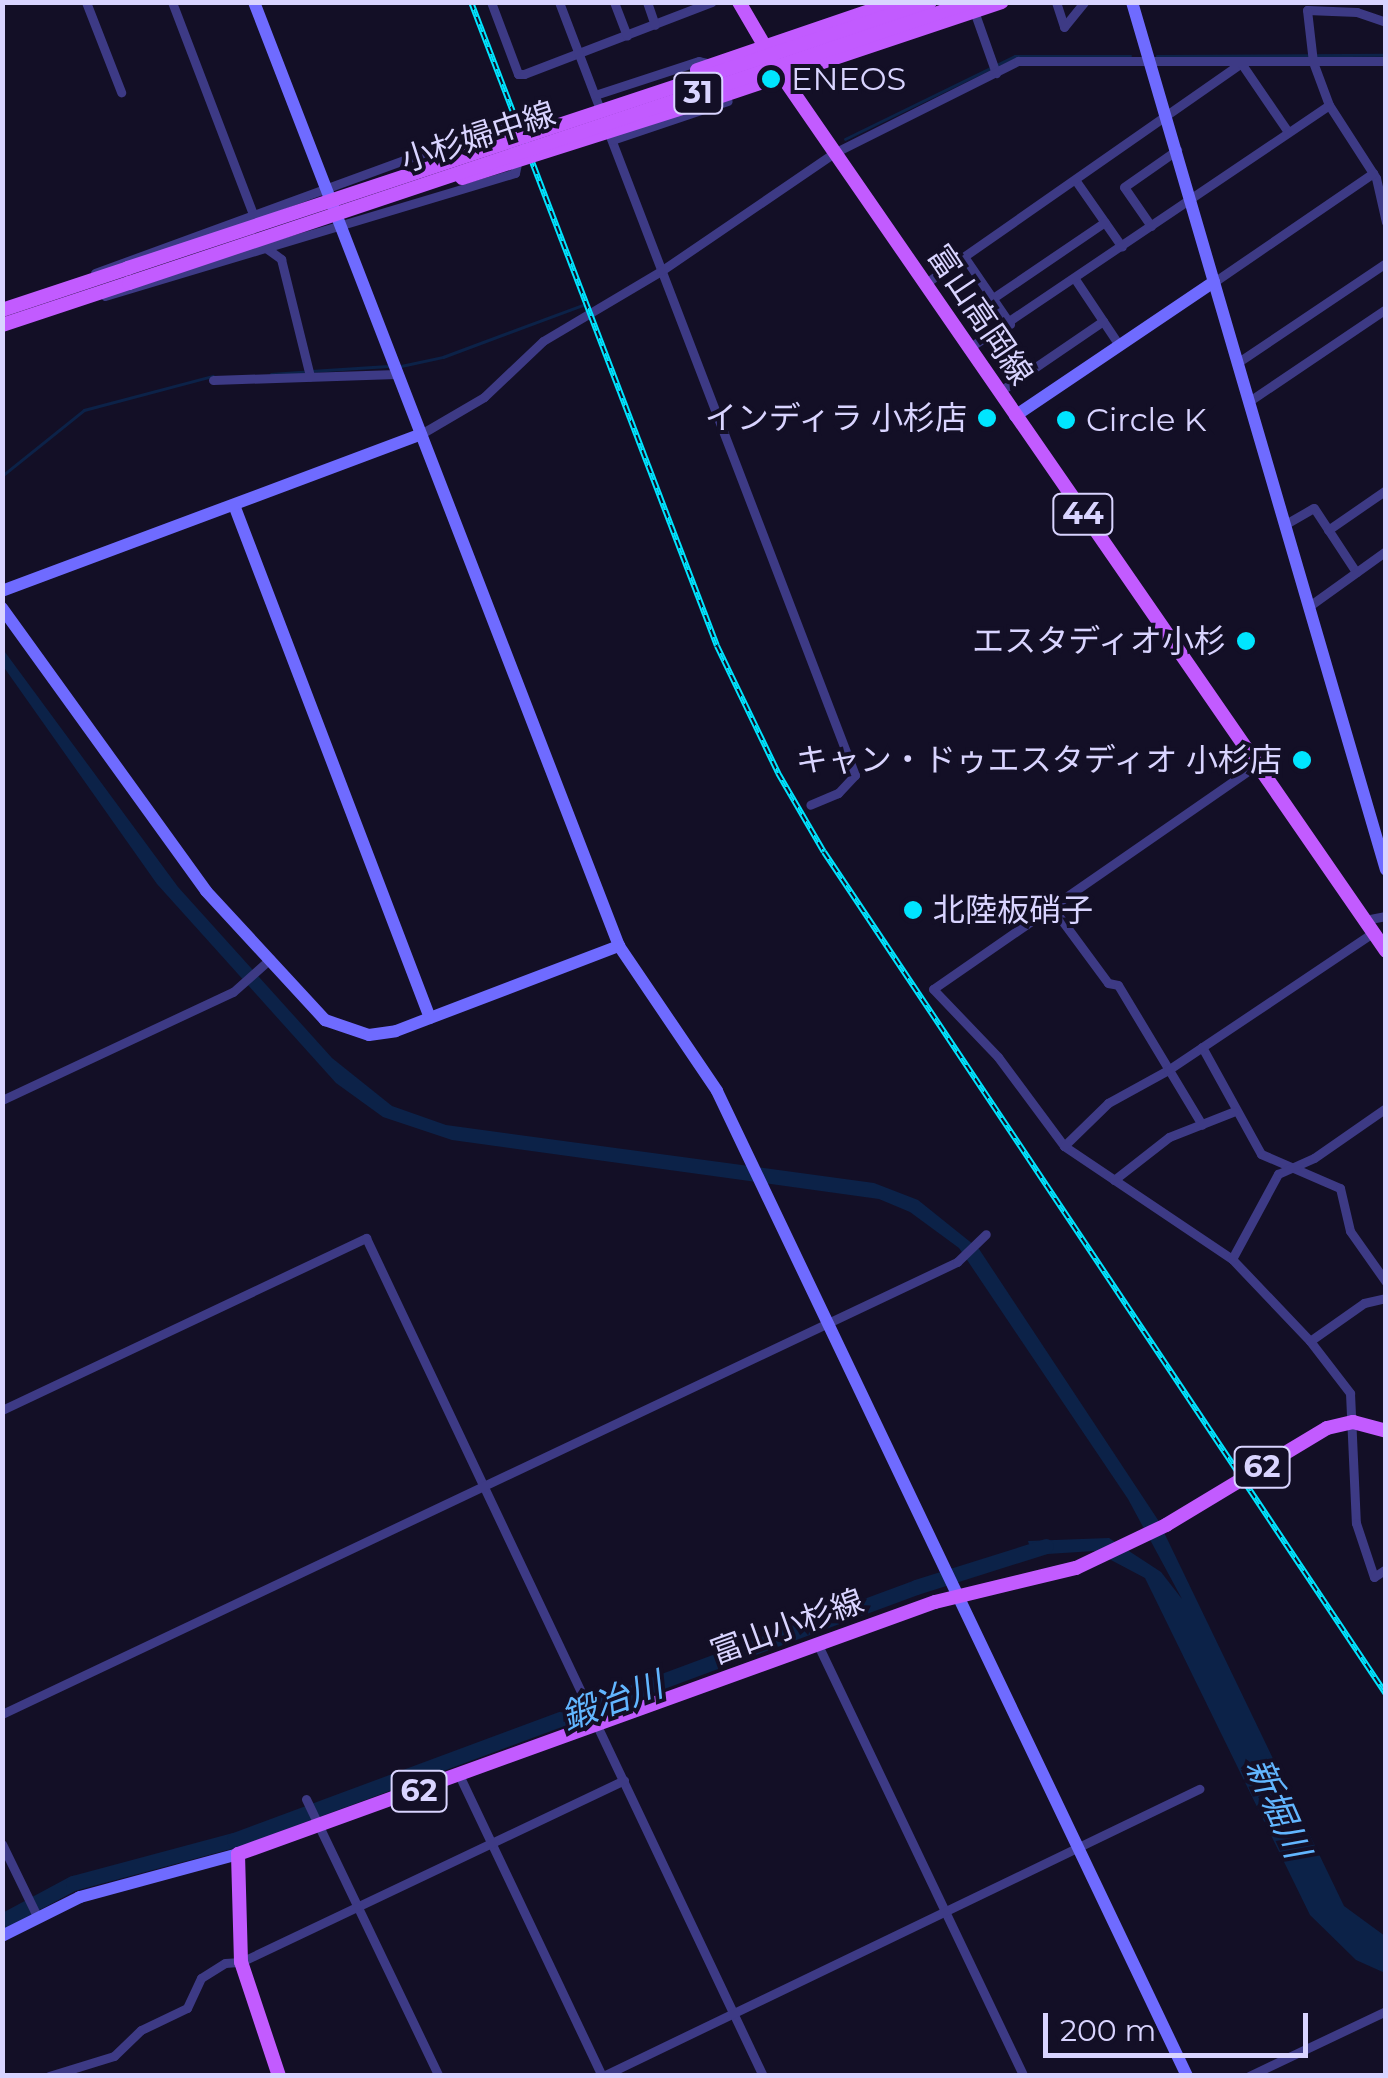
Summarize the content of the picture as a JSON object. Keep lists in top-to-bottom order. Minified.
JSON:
{"streets":{"main road":["31","小杉婦中線","富山高岡線","44","62","富山小杉線"]},"crossings":[["31","小杉婦中線"],["31","富山高岡線"]],"water":["鍛冶川","新堀川"],"places":["ENEOS","インディラ 小杉店","Circle K","エスタディオ小杉","キャン・ドゥエスタディオ 小杉店","北陸板硝子"],"scale_bar":"200 m"}
